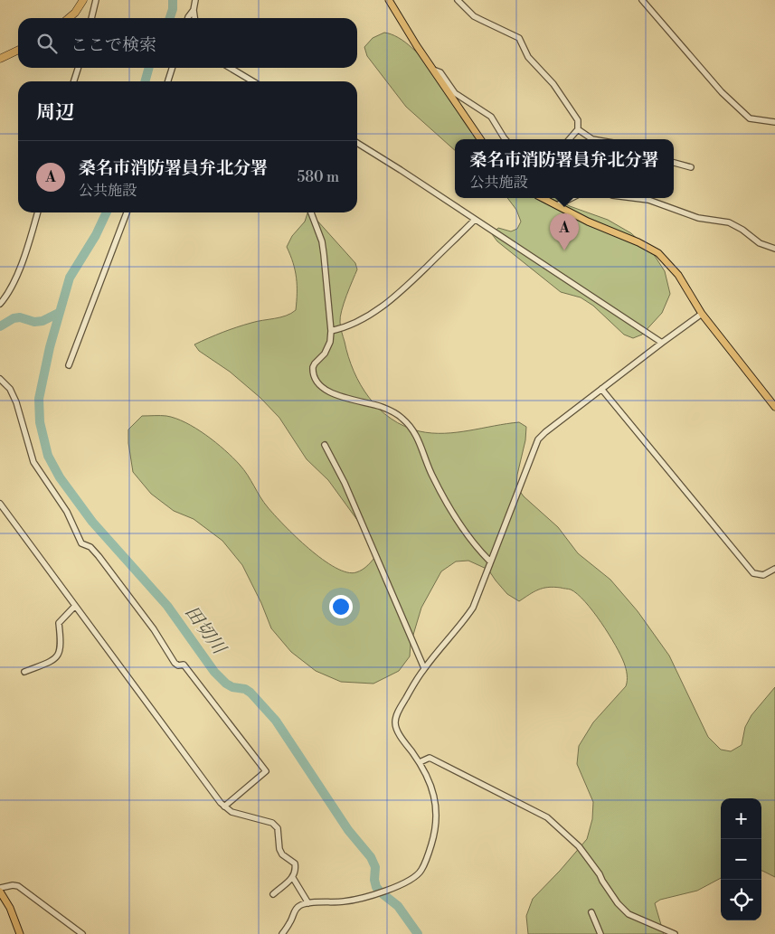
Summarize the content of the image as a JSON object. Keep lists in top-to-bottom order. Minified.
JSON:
{"water":["田切川"],"page":{"search":"ここで検索","heading":"周辺","popup":["桑名市消防署員弁北分署","公共施設"],"list":[{"mark":"A","name":"桑名市消防署員弁北分署","note":"公共施設","value":"580 m"}],"pins":"A","map_buttons":["+","−"]}}
